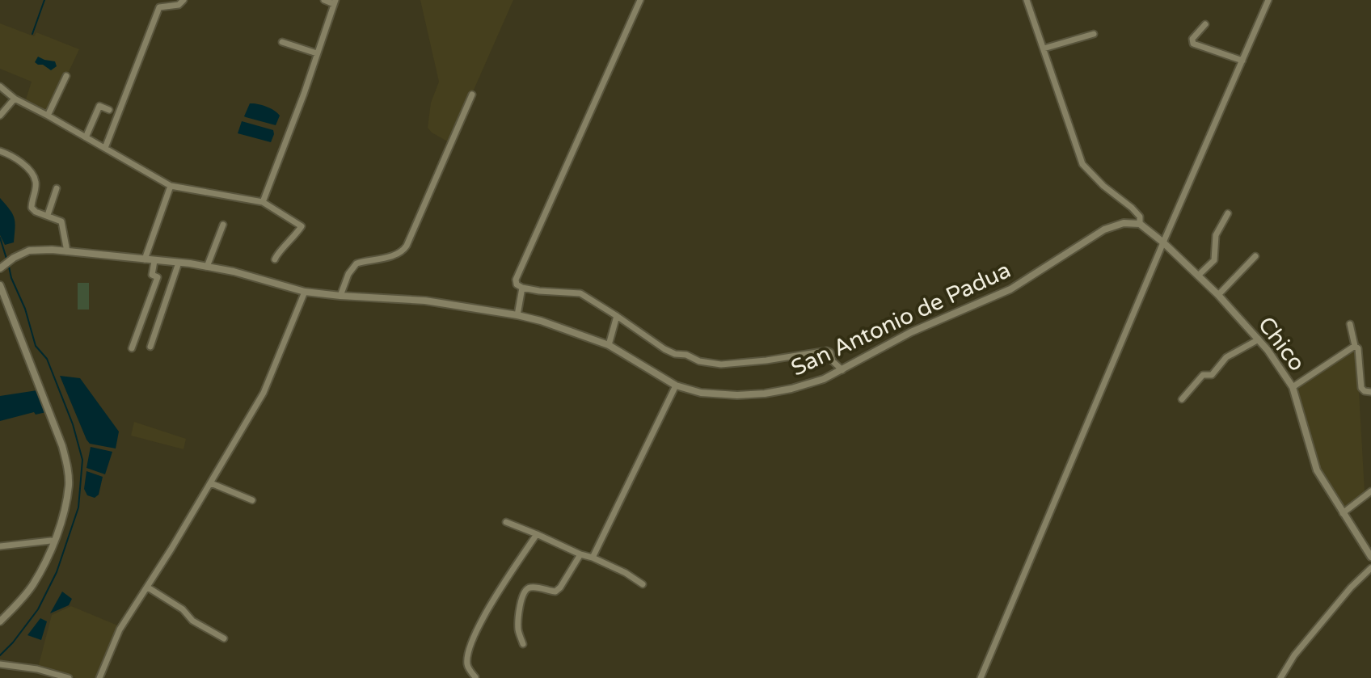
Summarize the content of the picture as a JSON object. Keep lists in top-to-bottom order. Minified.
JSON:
{"streets":{"street":["San Antonio de Padua","Chico"]}}
